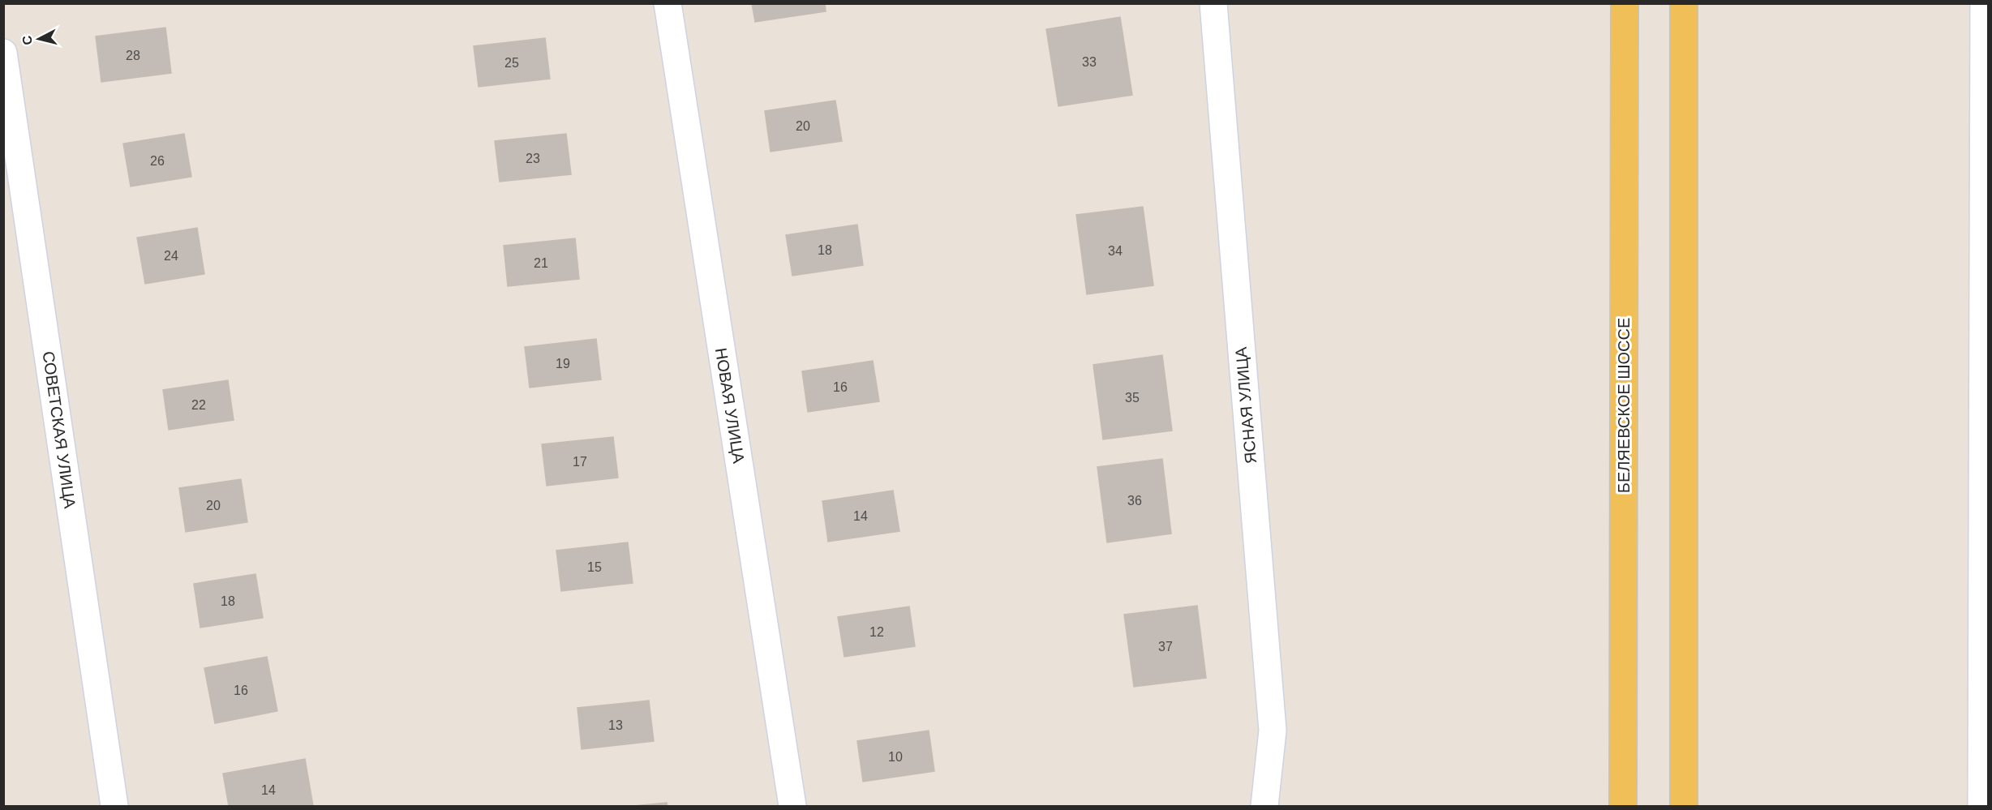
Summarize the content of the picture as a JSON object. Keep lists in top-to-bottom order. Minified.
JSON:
{"streets":{"main road":["БЕЛЯЕВСКОЕ ШОССЕ"],"street":["НОВАЯ УЛИЦА","ЯСНАЯ УЛИЦА","СОВЕТСКАЯ УЛИЦА"]},"house_numbers":["28","33","25","20","23","26","18","34","24","21","19","16","35","22","17","36","20","14","15","18","12","37","16","13","10","14"],"north":"left"}
